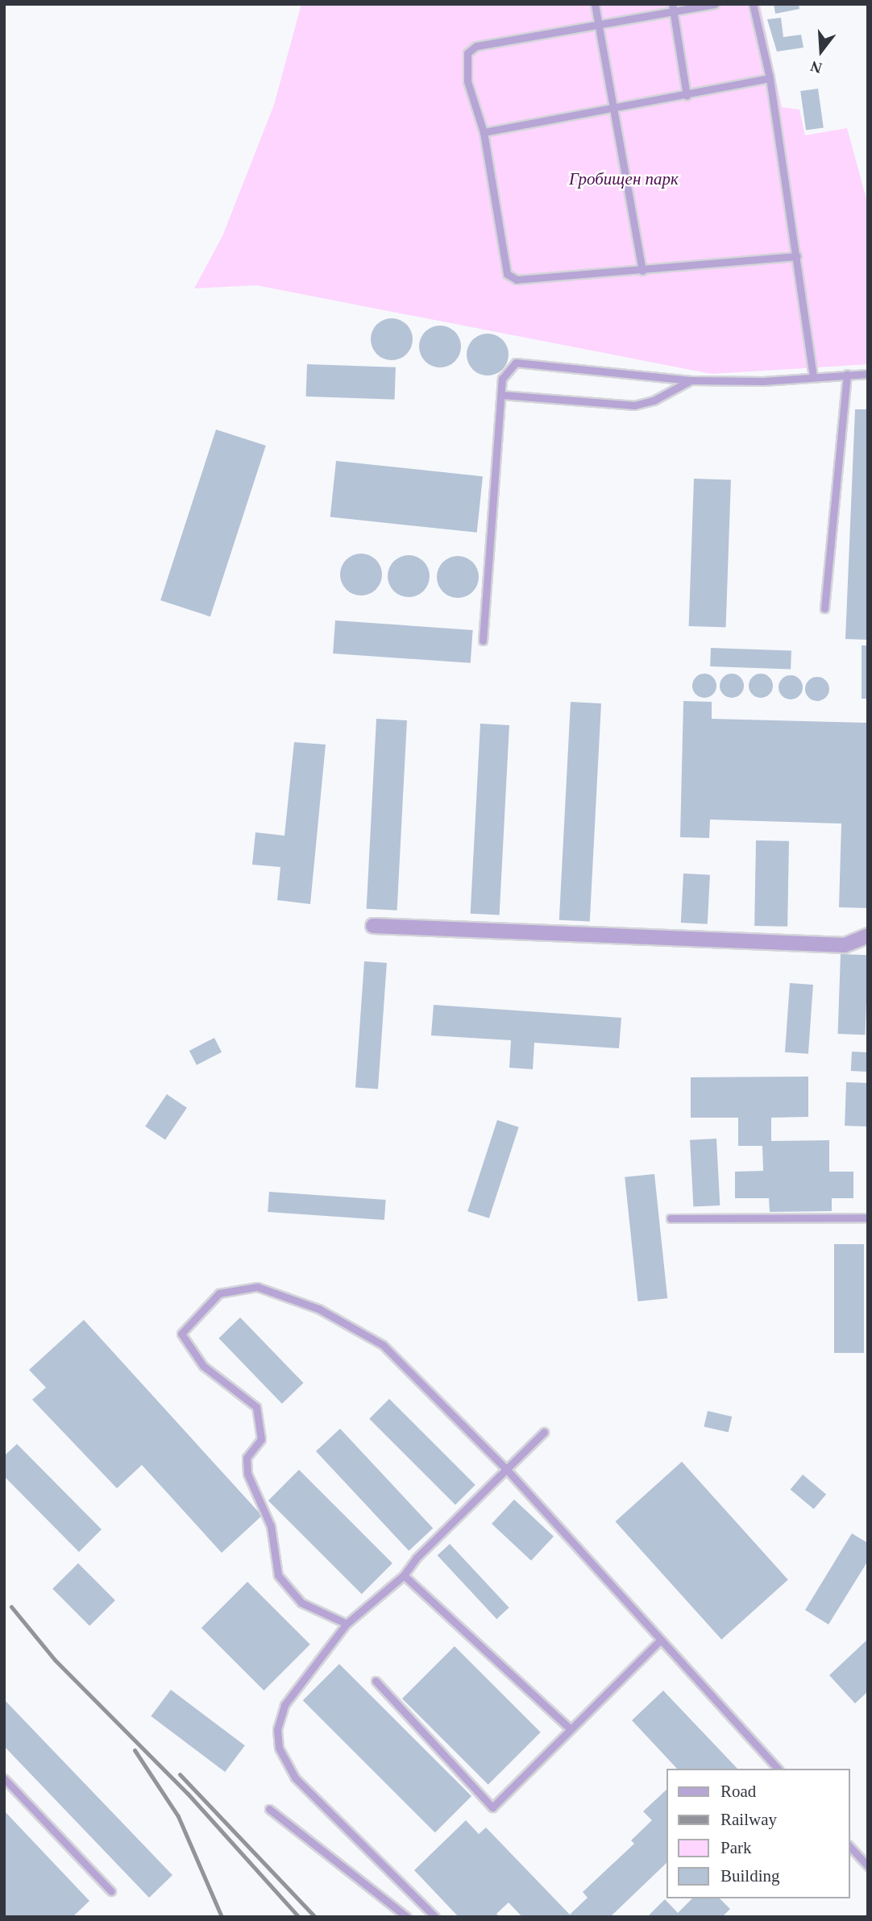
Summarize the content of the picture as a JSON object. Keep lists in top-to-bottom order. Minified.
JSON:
{"parks":["Гробищен парк"],"legend":["Road","Railway","Park","Building"],"north":"bottom"}
